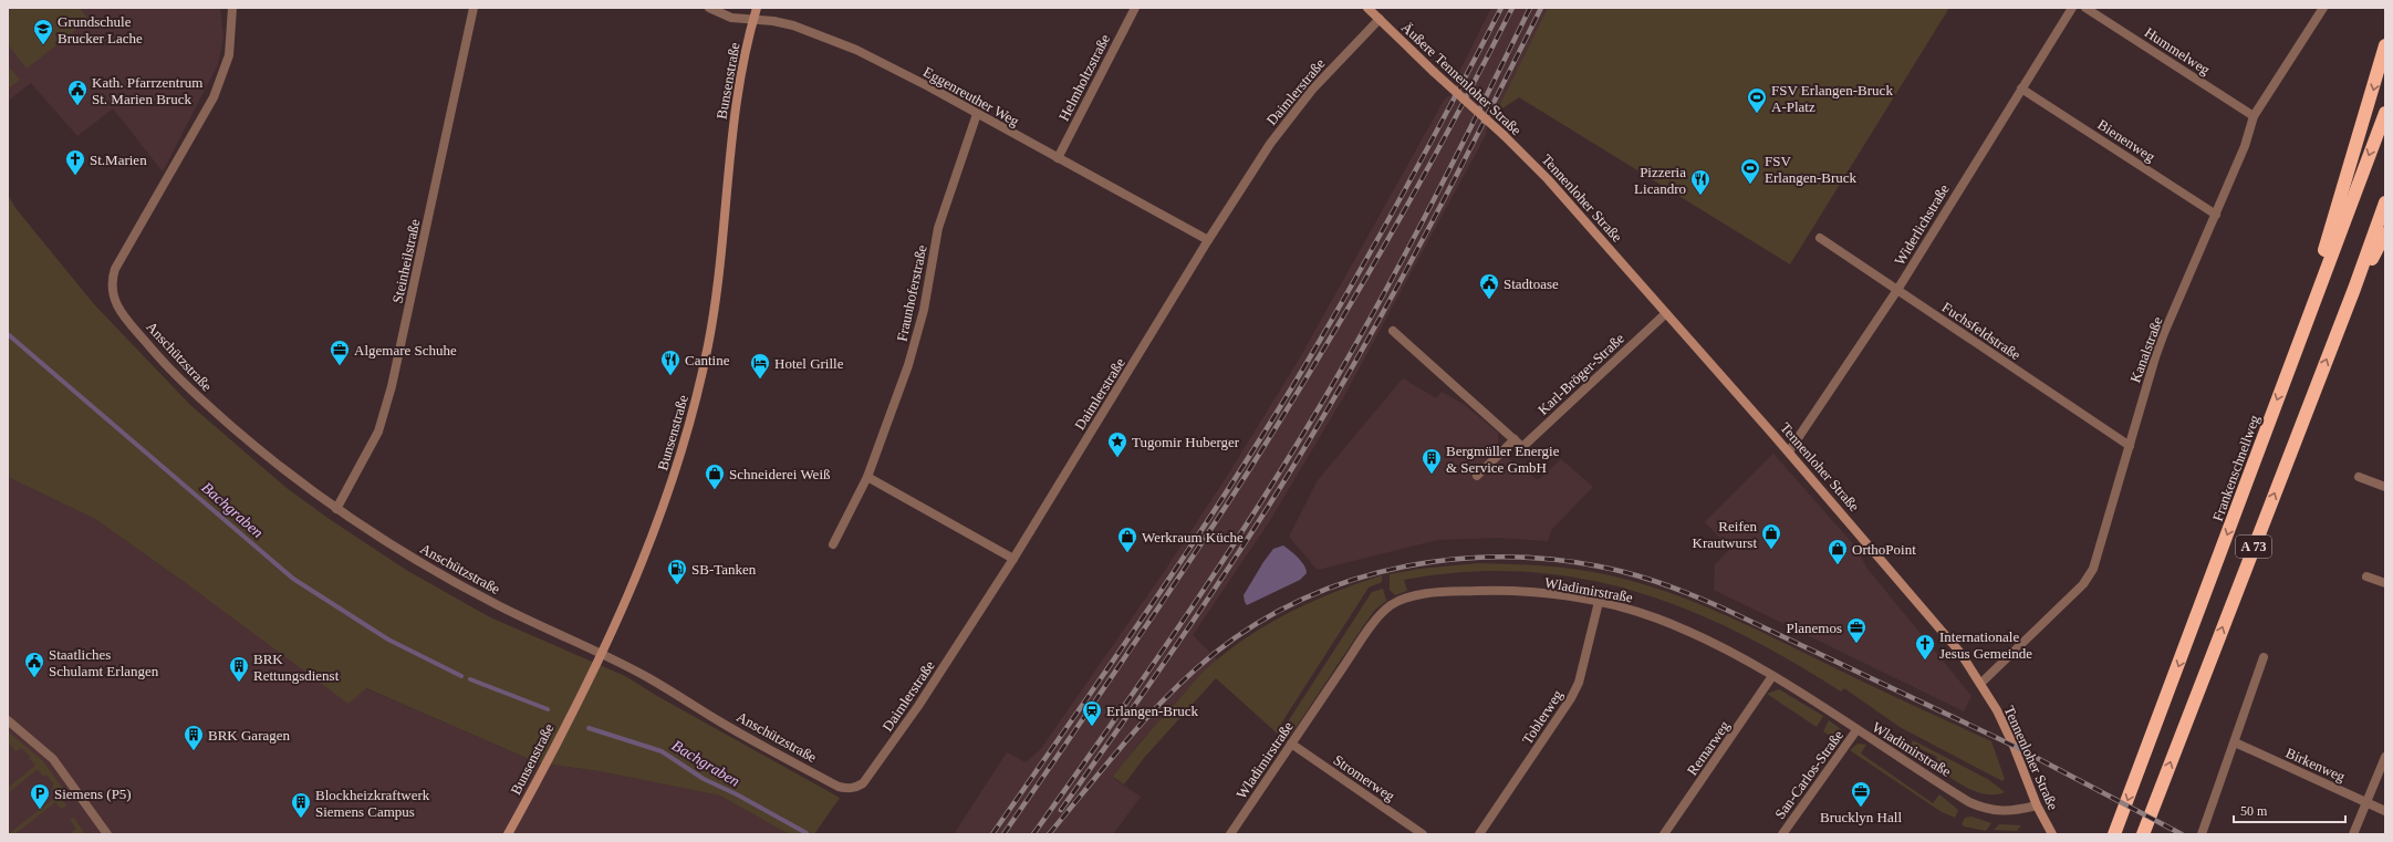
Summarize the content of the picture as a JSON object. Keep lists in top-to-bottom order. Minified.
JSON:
{"streets":{"highway":["Frankenschnellweg","A 73"],"street":["Hummelweg","Helmholtzstraße","Äußere Tennenloher Straße","Bunsenstraße","Daimlerstraße","Eggenreuther Weg","Bienenweg","Tennenloher Straße","Widerlichstraße","Steinheilstraße","Fraunhoferstraße","Fuchsfeldstraße","Kanalstraße","Anschützstraße","Karl-Bröger-Straße","Wladimirstraße","Toblerweg","Remarweg","Birkenweg","San-Carlos-Straße","Stromerweg"]},"crossings":[["Hummelweg","Kanalstraße"],["Helmholtzstraße","Eggenreuther Weg"],["Äußere Tennenloher Straße","Daimlerstraße"],["Äußere Tennenloher Straße","Tennenloher Straße"],["Bunsenstraße","Eggenreuther Weg"],["Bunsenstraße","Anschützstraße"],["Daimlerstraße","Eggenreuther Weg"],["Daimlerstraße","Anschützstraße"],["Eggenreuther Weg","Fraunhoferstraße"],["Bienenweg","Widerlichstraße"],["Bienenweg","Kanalstraße"],["Tennenloher Straße","Widerlichstraße"],["Tennenloher Straße","Kanalstraße"],["Tennenloher Straße","Karl-Bröger-Straße"],["Tennenloher Straße","Wladimirstraße"],["Widerlichstraße","Fuchsfeldstraße"],["Steinheilstraße","Anschützstraße"],["Fuchsfeldstraße","Kanalstraße"],["Wladimirstraße","Toblerweg"],["Wladimirstraße","Remarweg"],["Wladimirstraße","San-Carlos-Straße"],["Wladimirstraße","Stromerweg"]],"water":["Bachgraben"],"places":{"school or university":["Grundschule Brucker Lache"],"public building":["Kath. Pfarrzentrum St. Marien Bruck","Stadtoase","Staatliches Schulamt Erlangen"],"sports":["FSV Erlangen-Bruck A-Platz","FSV Erlangen-Bruck"],"church":["St.Marien","Internationale Jesus Gemeinde"],"restaurant":["Pizzeria Licandro","Cantine"],"office":["Algemare Schuhe","Planemos","Brucklyn Hall"],"hotel":["Hotel Grille"],"place":["Tugomir Huberger"],"building":["Bergmüller Energie & Service GmbH","BRK Rettungsdienst","BRK Garagen","Blockheizkraftwerk Siemens Campus"],"shop":["Schneiderei Weiß","Reifen Krautwurst","Werkraum Küche","OrthoPoint"],"fuel station":["SB-Tanken"],"station":["Erlangen-Bruck"],"parking":["Siemens (P5)"]},"scale_bar":"50 m"}
